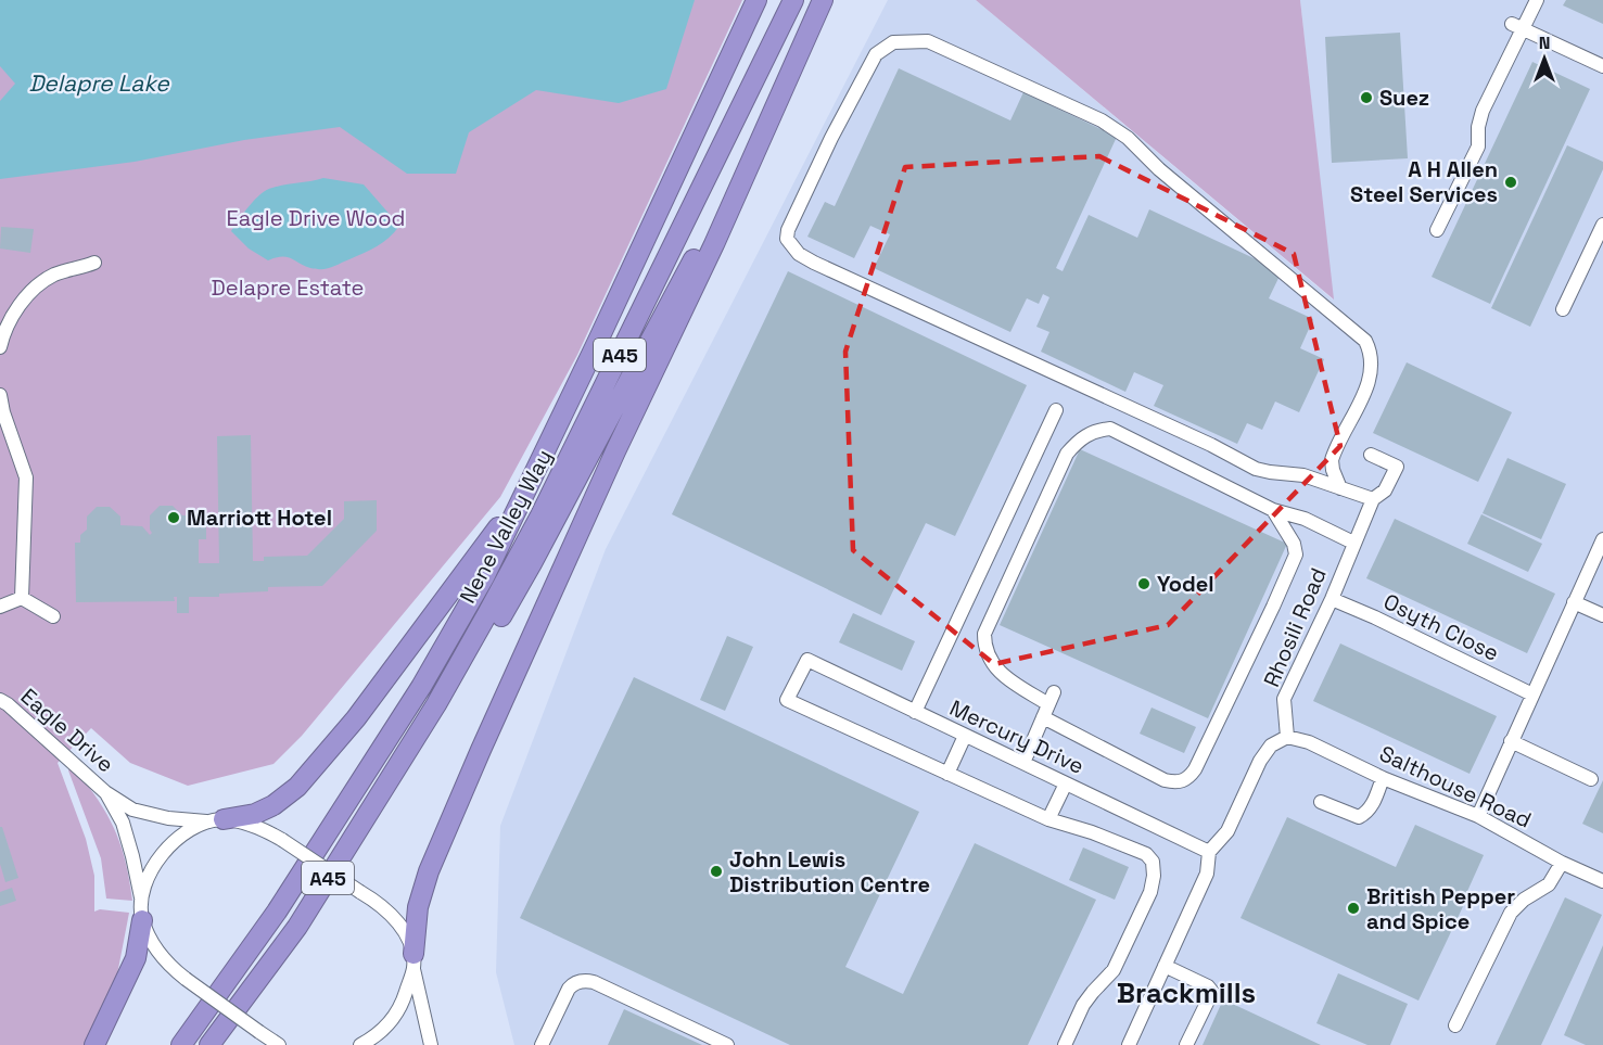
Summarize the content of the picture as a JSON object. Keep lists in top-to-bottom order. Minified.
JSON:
{"streets":{"highway":["A45","Nene Valley Way"],"street":["Rhosili Road","Osyth Close","Eagle Drive","Mercury Drive","Salthouse Road"]},"crossings":[["Rhosili Road","Osyth Close"],["Rhosili Road","Salthouse Road"]],"districts":["Brackmills"],"water":["Delapre Lake"],"parks":["Eagle Drive Wood","Delapre Estate"],"places":["Suez","A H Allen Steel Services","Marriott Hotel","Yodel","John Lewis Distribution Centre","British Pepper and Spice"],"north":"top"}
